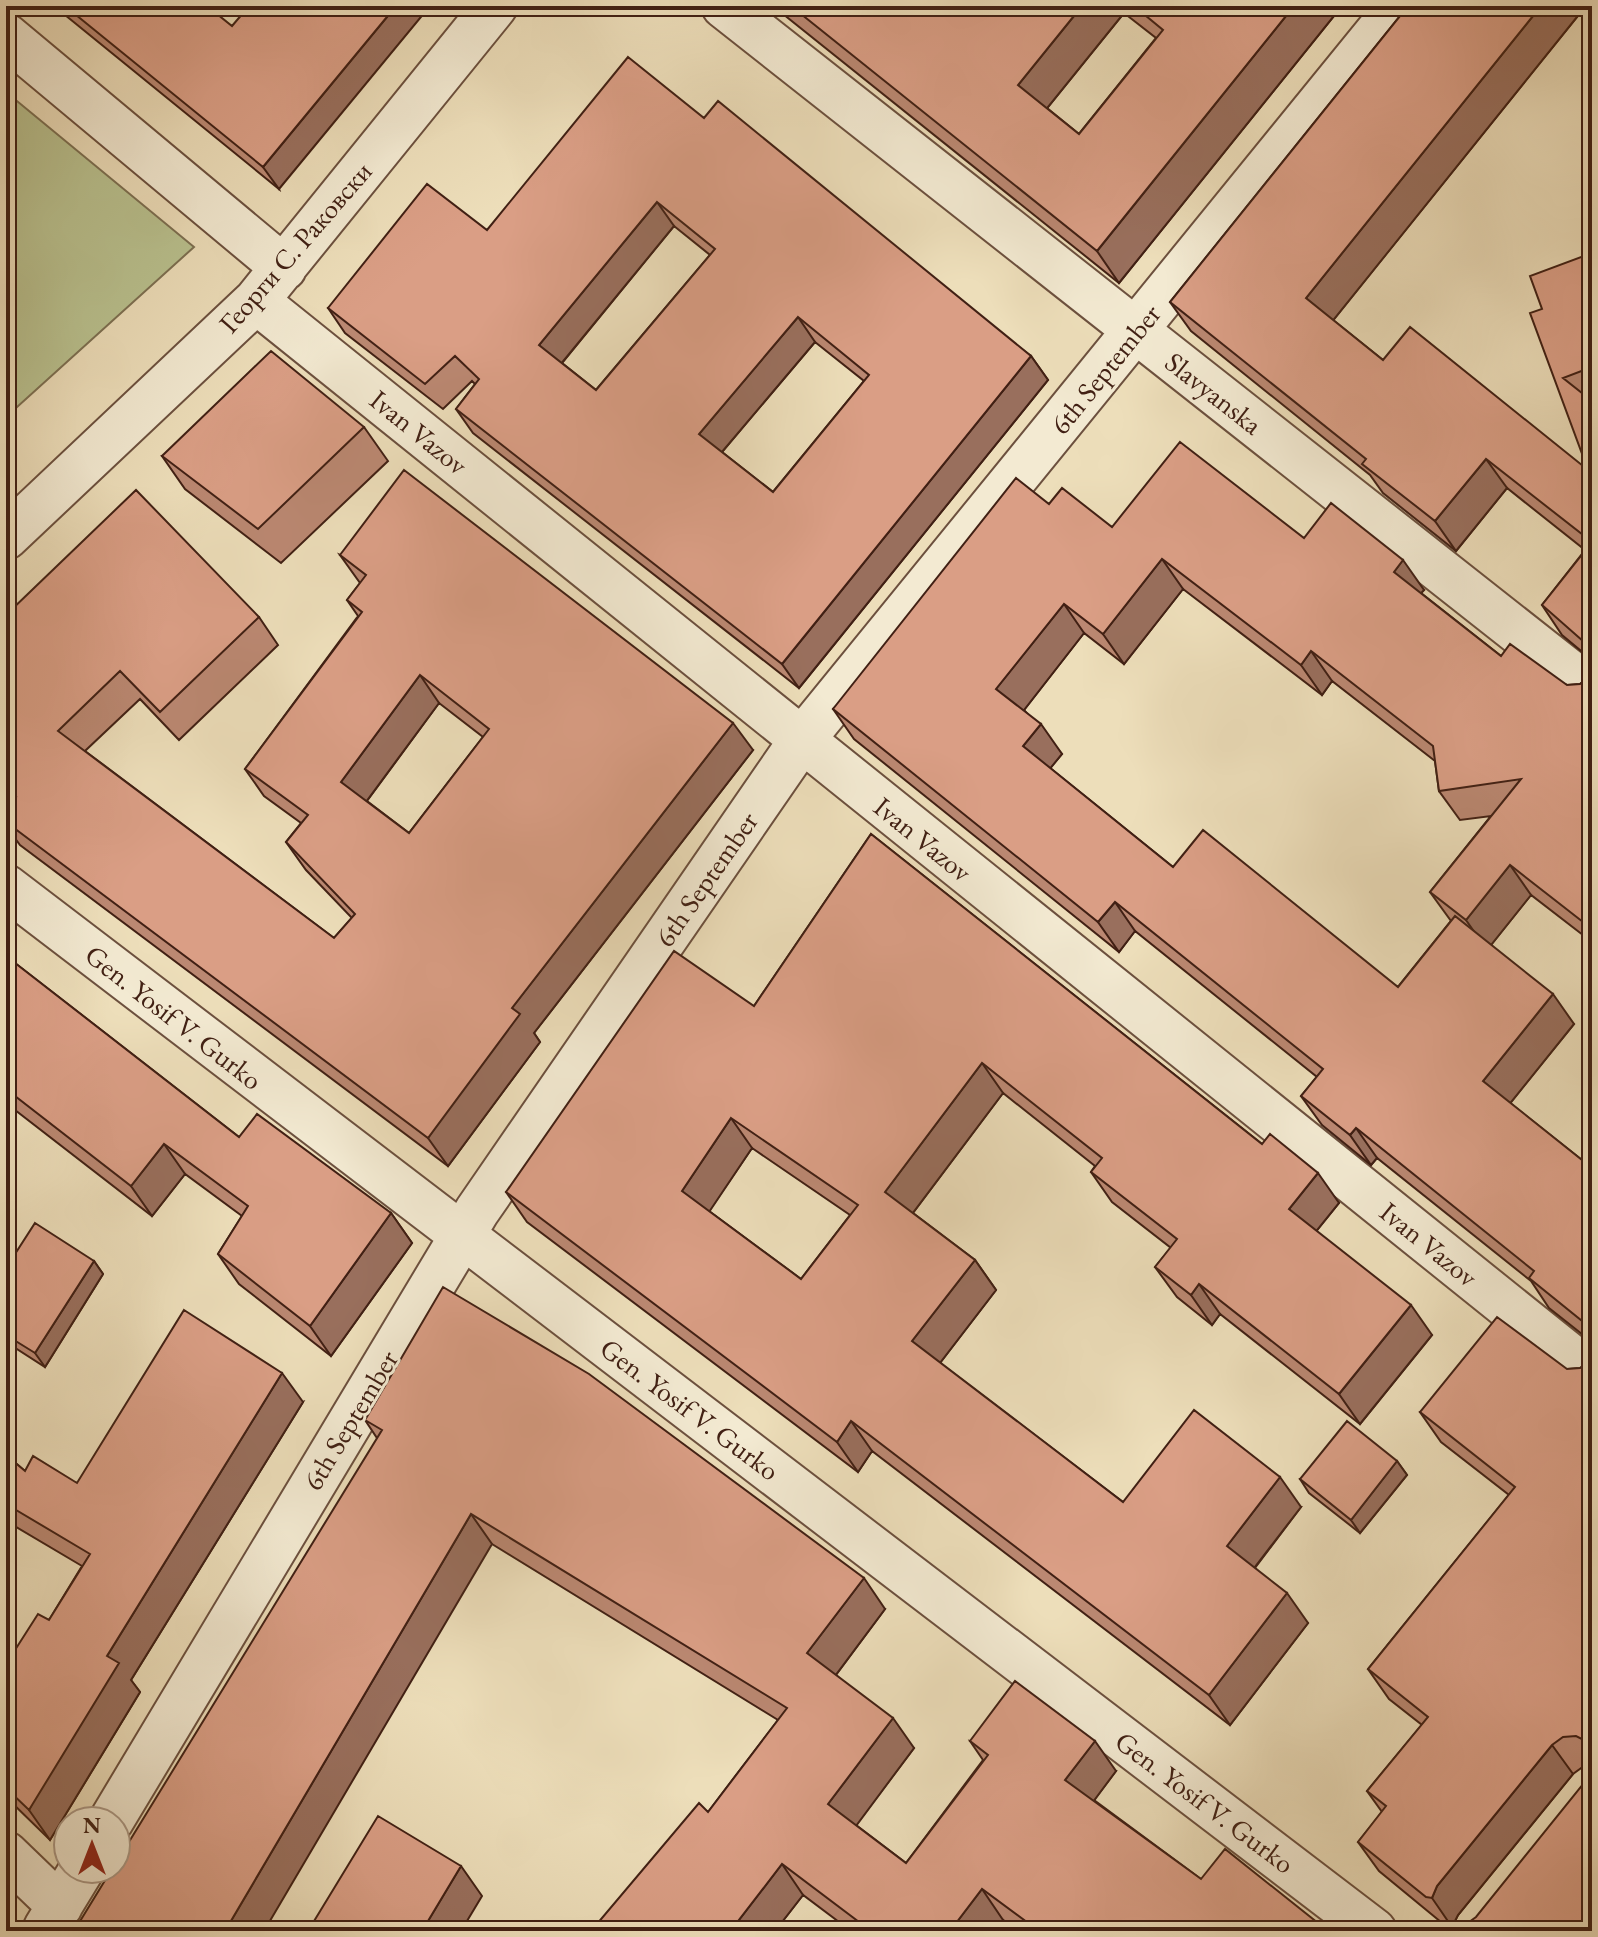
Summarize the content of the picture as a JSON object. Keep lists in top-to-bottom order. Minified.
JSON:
{"streets":{"street":["Георги С. Раковски","6th September","Slavyanska","Ivan Vazov","Gen. Yosif V. Gurko"]},"crossings":[["Георги С. Раковски","Ivan Vazov"],["6th September","Slavyanska"],["6th September","Ivan Vazov"],["6th September","Gen. Yosif V. Gurko"]],"north":"top"}
